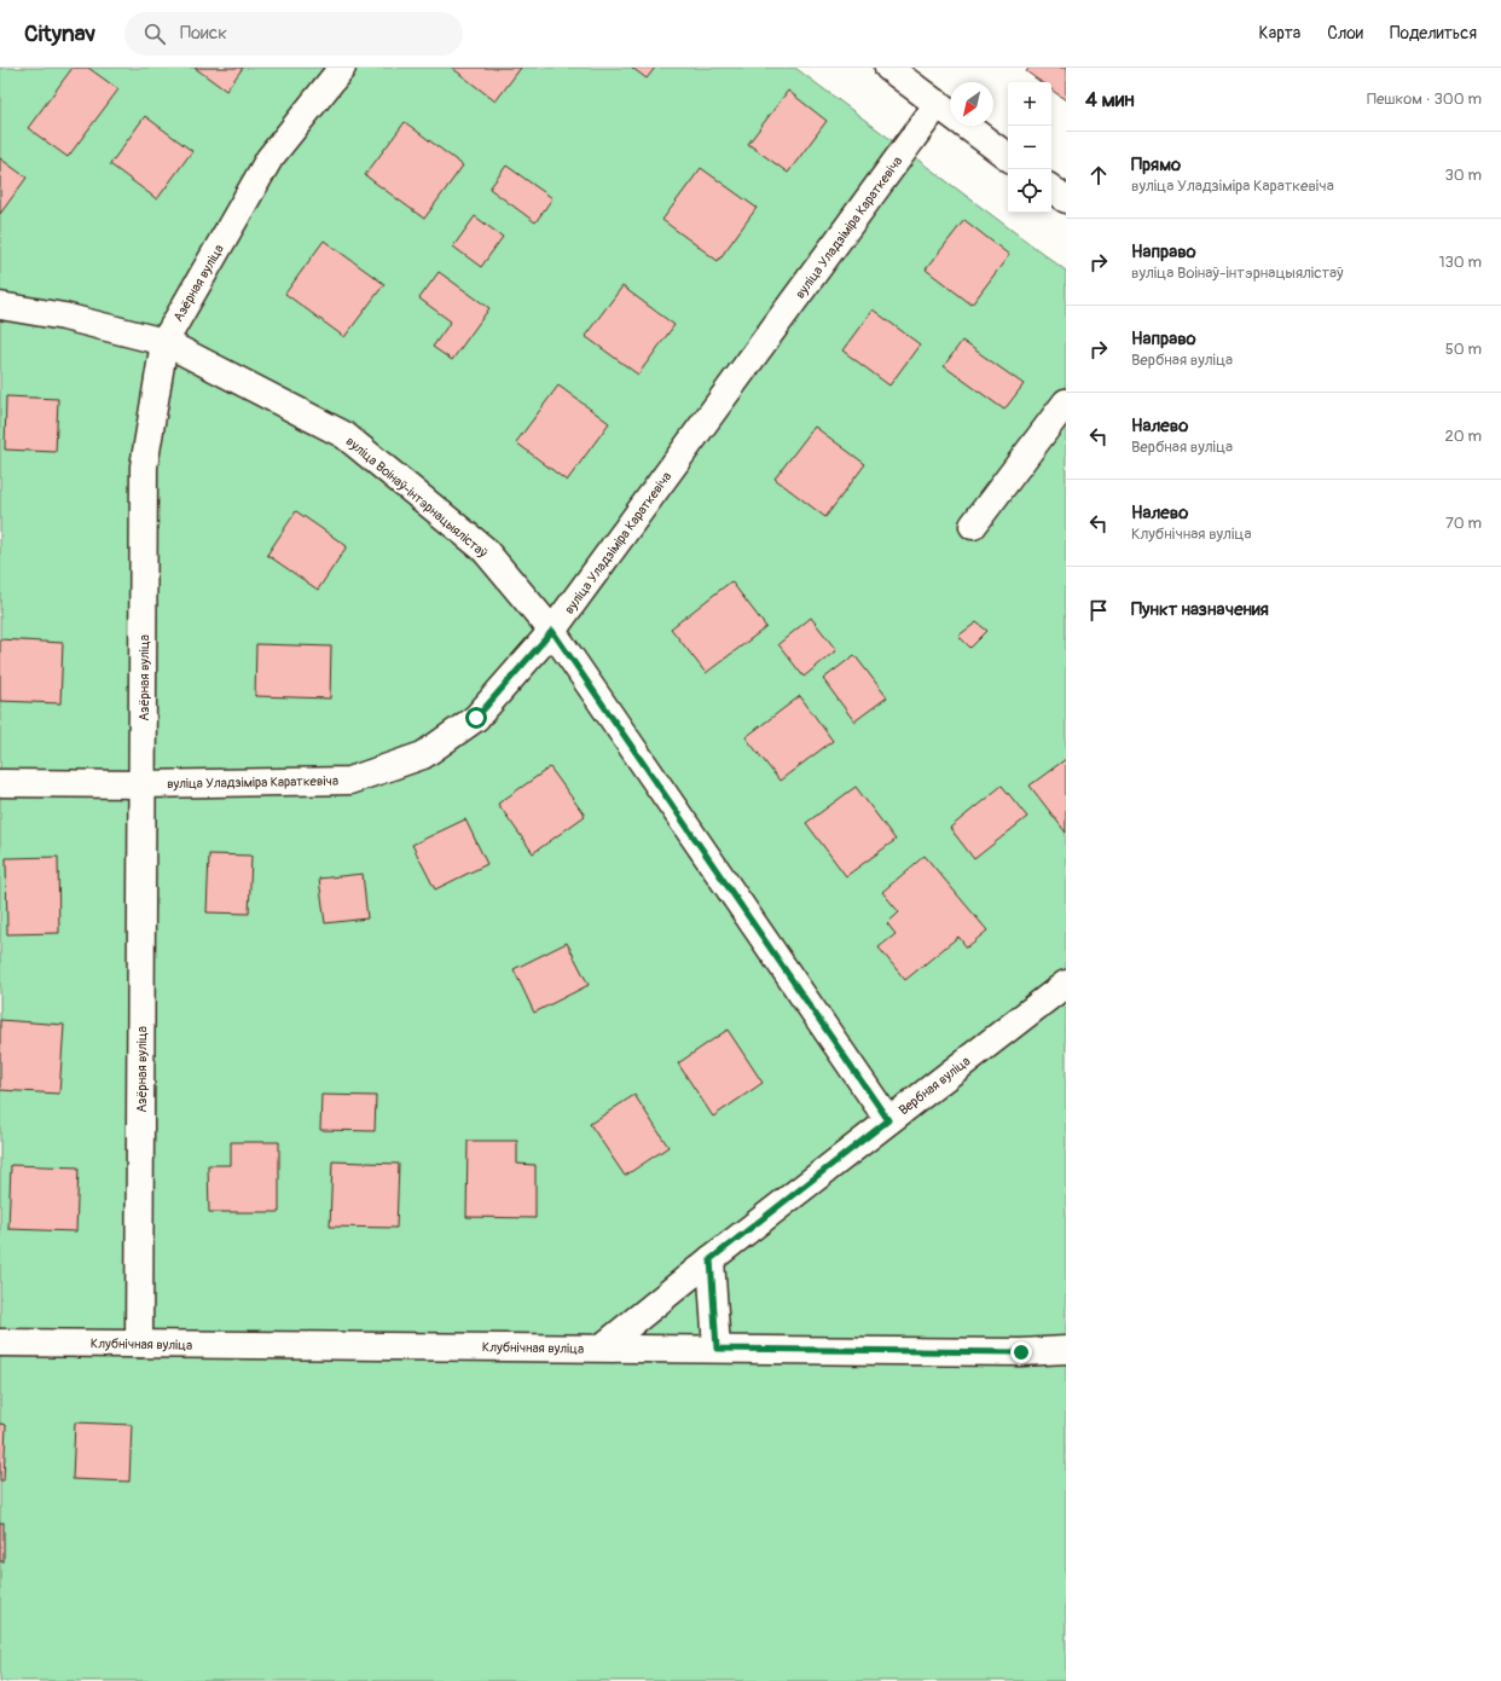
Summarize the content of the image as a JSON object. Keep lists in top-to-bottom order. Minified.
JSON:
{"streets":{"street":["вуліца Уладзіміра Караткевіча","Азёрная вуліца","вуліца Воінаў-інтэрнацыялістаў","Вербная вуліца","Клубнічная вуліца"]},"crossings":[["вуліца Уладзіміра Караткевіча","Азёрная вуліца"],["вуліца Уладзіміра Караткевіча","вуліца Воінаў-інтэрнацыялістаў"],["Азёрная вуліца","вуліца Воінаў-інтэрнацыялістаў"],["Азёрная вуліца","Клубнічная вуліца"],["вуліца Воінаў-інтэрнацыялістаў","Вербная вуліца"],["Вербная вуліца","Клубнічная вуліца"]],"north":"bottom left","page":{"header":"Citynav","search":"Поиск","nav":["Карта","Слои","Поделиться"],"heading":["4 мин","Пешком · 300 m"],"map_buttons":["+","−"],"list":[["Прямо","вуліца Уладзіміра Караткевіча","30 m"],["Направо","вуліца Воінаў-інтэрнацыялістаў","130 m"],["Направо","Вербная вуліца","50 m"],["Налево","Вербная вуліца","20 m"],["Налево","Клубнічная вуліца","70 m"],"Пункт назначения"]}}
